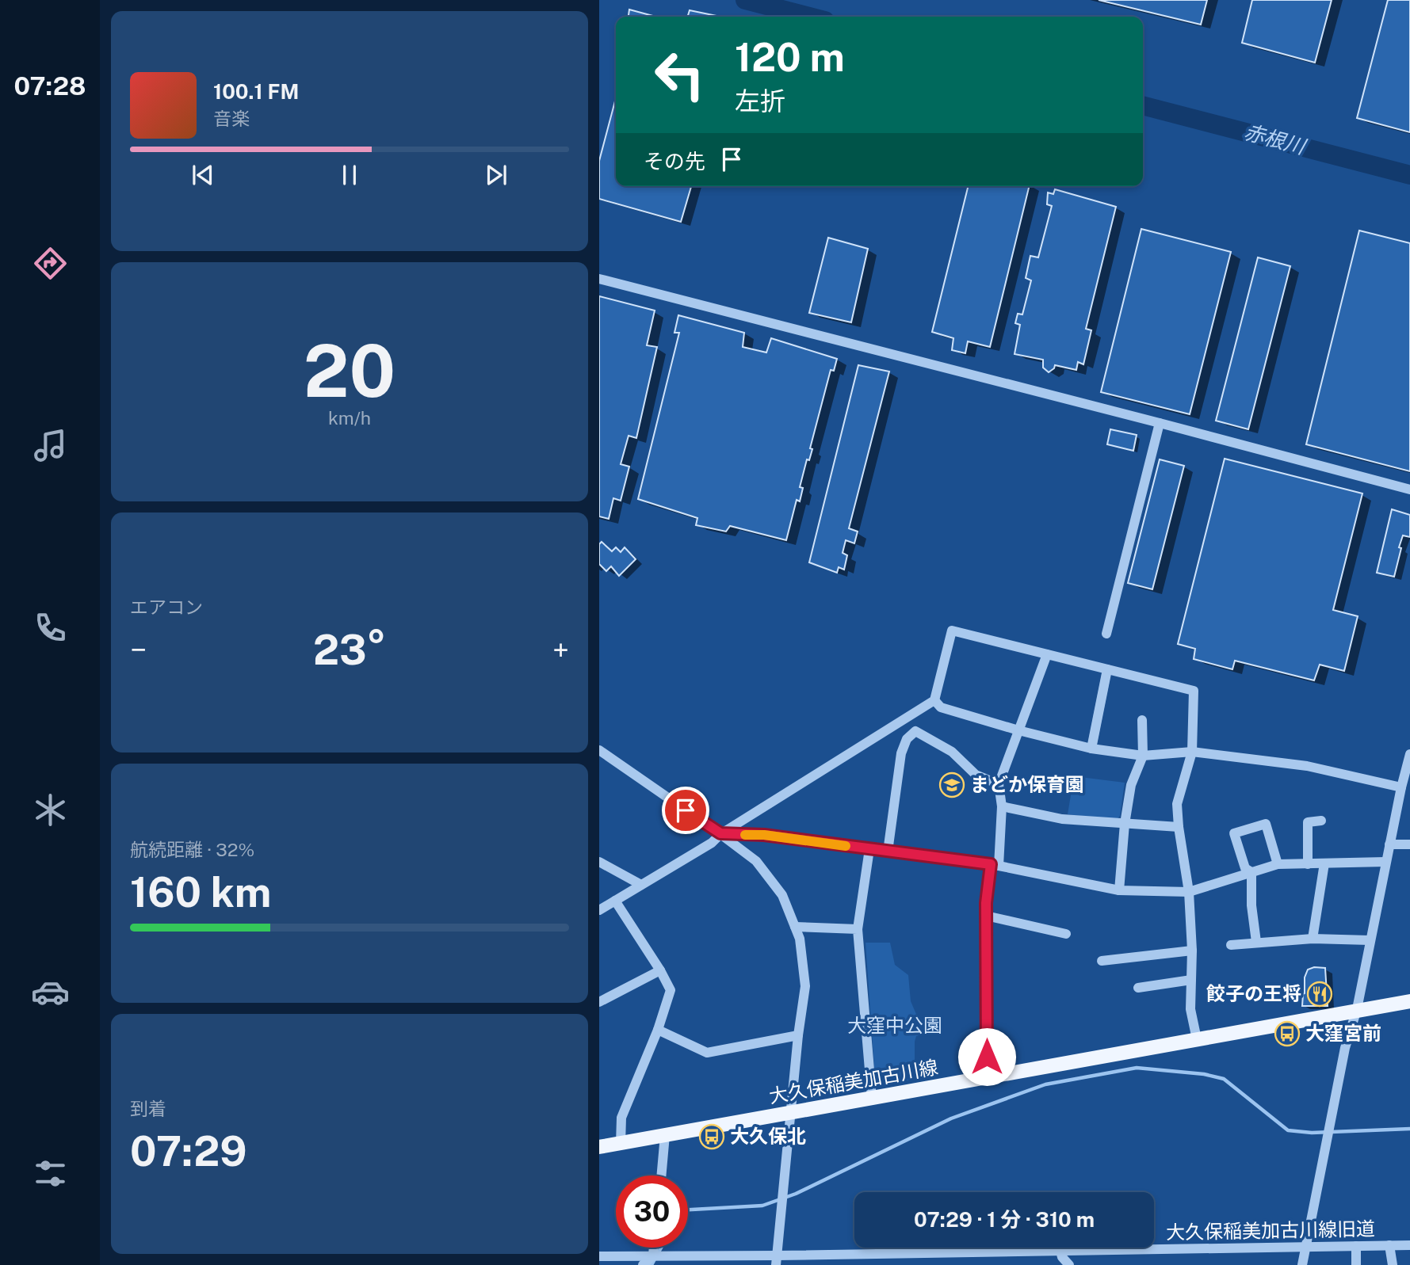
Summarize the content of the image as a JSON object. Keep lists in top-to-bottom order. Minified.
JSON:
{"streets":{"main road":["大久保稲美加古川線"],"street":["大久保稲美加古川線旧道"]},"water":["赤根川"],"parks":["大窪中公園"],"places":{"school or university":["まどか保育園"],"restaurant":["餃子の王将"],"bus stop":["大窪宮前","大久保北"]},"page":{"tabs":"07:28","turn":["120 m","左折"],"song":["100.1 FM","音楽"],"then":"その先","tile":[["20","km/h"],"エアコン",["航続距離 · 32%","160 km"],["到着","07:29"]],"heat":["−","23°","+"],"limit":"30","trip":"07:29 · 1 分 · 310 m"}}
